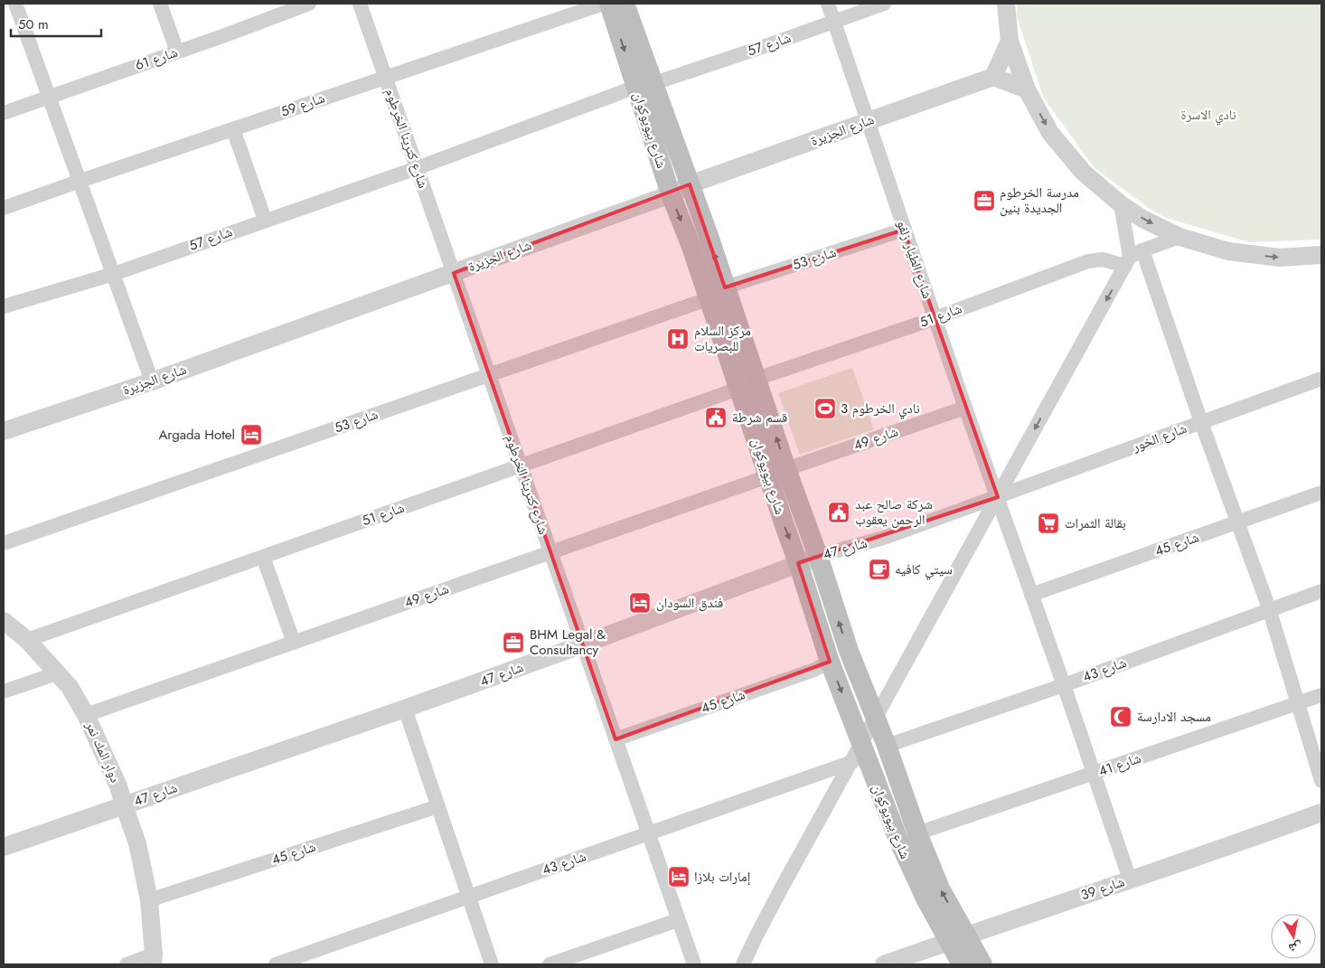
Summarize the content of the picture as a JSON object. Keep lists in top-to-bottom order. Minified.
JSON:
{"streets":{"main road":["شارع بيويوكوان"],"street":["شارع 57","شارع 61","شارع 59","شارع الجزيرة","شارع كترينا الخرطوم","شارع 53","شارع الطيار زلفو","شارع 51","شارع الخور","شارع 49","شارع 45","شارع 47","شارع 43","دوار المك نمر","شارع 41","شارع 39"]},"crossings":[["شارع 57","شارع بيويوكوان"],["شارع 57","شارع كترينا الخرطوم"],["شارع 57","شارع الطيار زلفو"],["شارع 59","شارع كترينا الخرطوم"],["شارع بيويوكوان","شارع الجزيرة"],["شارع بيويوكوان","شارع 53"],["شارع بيويوكوان","شارع 51"],["شارع بيويوكوان","شارع 49"],["شارع بيويوكوان","شارع 45"],["شارع بيويوكوان","شارع 47"],["شارع بيويوكوان","شارع 43"],["شارع بيويوكوان","شارع 41"],["شارع بيويوكوان","شارع 39"],["شارع الجزيرة","شارع كترينا الخرطوم"],["شارع الجزيرة","شارع الطيار زلفو"],["شارع كترينا الخرطوم","شارع 53"],["شارع كترينا الخرطوم","شارع 51"],["شارع كترينا الخرطوم","شارع 49"],["شارع كترينا الخرطوم","شارع 45"],["شارع كترينا الخرطوم","شارع 47"],["شارع كترينا الخرطوم","شارع 43"],["شارع 53","شارع الطيار زلفو"],["شارع الطيار زلفو","شارع 51"],["شارع الطيار زلفو","شارع الخور"],["شارع الطيار زلفو","شارع 49"],["شارع الطيار زلفو","شارع 45"],["شارع الطيار زلفو","شارع 47"],["شارع الطيار زلفو","شارع 43"],["شارع الطيار زلفو","شارع 41"],["شارع الطيار زلفو","شارع 39"],["شارع 51","دوار المك نمر"],["شارع الخور","شارع 47"],["شارع 49","دوار المك نمر"],["شارع 45","دوار المك نمر"],["شارع 47","دوار المك نمر"]],"parks":["نادي الاسرة"],"places":{"office":["مدرسة الخرطوم الجديدة بنين","BHM Legal & Consultancy"],"hospital":["مركز السلام للبصريات"],"sports":["نادي الخرطوم 3"],"public building":["قسم شرطة","شركة صالح عبد الرحمن يعقوب"],"hotel":["Argada Hotel","فندق السودان","إمارات بلازا"],"supermarket":["بقالة الثمرات"],"cafe":["سيتي كافيه"],"mosque":["مسجد الادارسة"]},"scale_bar":"50 m","north":"bottom"}
